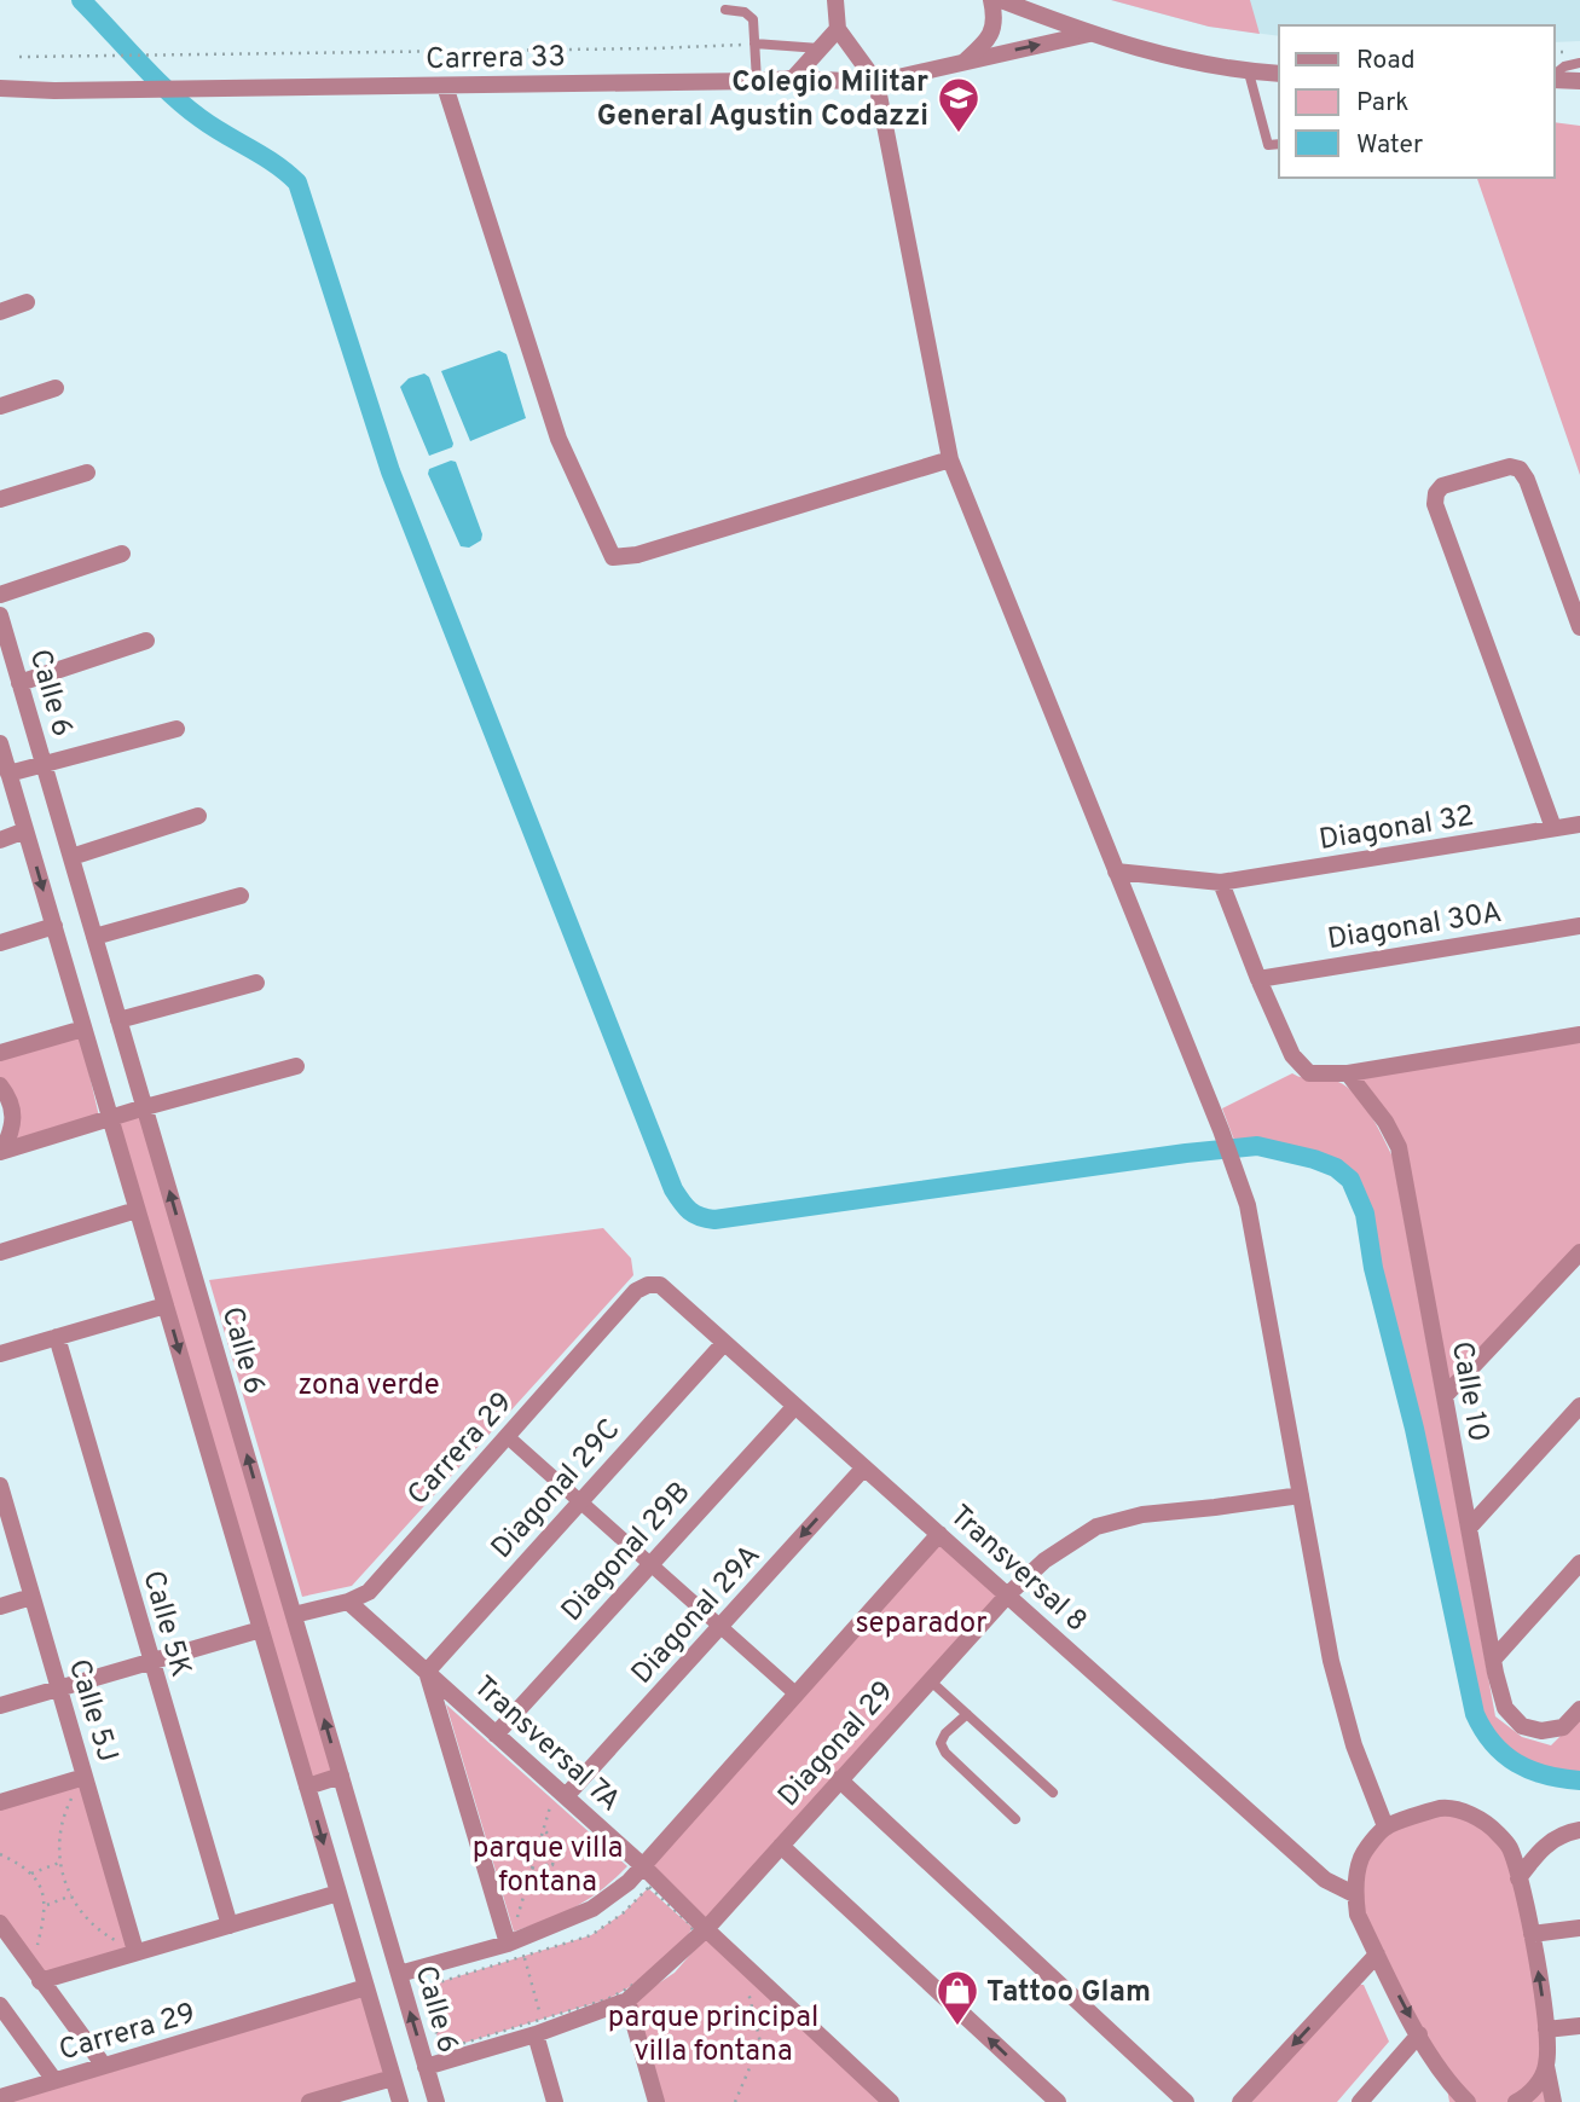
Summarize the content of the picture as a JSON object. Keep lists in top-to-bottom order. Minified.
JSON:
{"streets":{"street":["Carrera 33","Calle 6","Diagonal 32","Diagonal 30A","Calle 10","Carrera 29","Diagonal 29C","Diagonal 29B","Transversal 8","Diagonal 29A","Calle 5K","Calle 5J","Transversal 7A","Diagonal 29"]},"crossings":[["Calle 6","Carrera 29"],["Calle 6","Diagonal 29"],["Carrera 29","Transversal 8"],["Carrera 29","Transversal 7A"],["Diagonal 29C","Transversal 8"],["Diagonal 29C","Transversal 7A"],["Diagonal 29B","Transversal 8"],["Diagonal 29B","Transversal 7A"],["Transversal 8","Diagonal 29A"],["Transversal 8","Diagonal 29"],["Diagonal 29A","Transversal 7A"],["Transversal 7A","Diagonal 29"]],"parks":["zona verde","separador","parque villa fontana","parque principal villa fontana"],"places":{"school or university":["Colegio Militar General Agustin Codazzi"],"shop":["Tattoo Glam"]},"legend":["Road","Park","Water"]}
